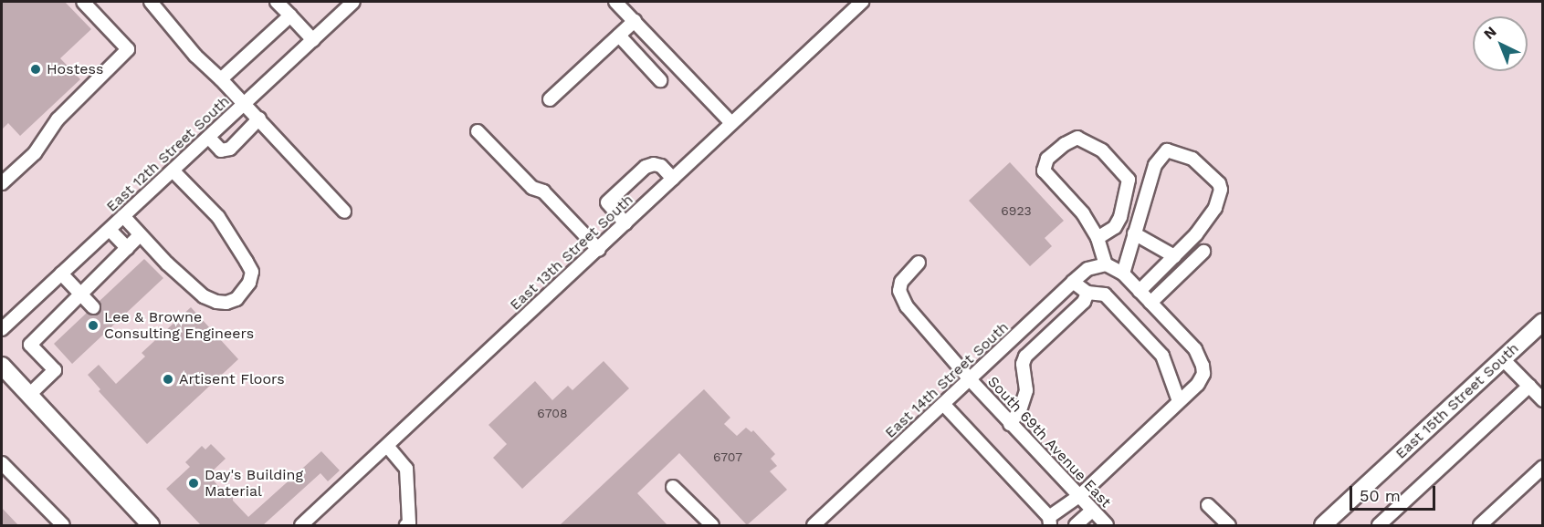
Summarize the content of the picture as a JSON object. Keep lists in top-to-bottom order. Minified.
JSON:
{"streets":{"main road":["East 15th Street South"],"street":["East 12th Street South","East 13th Street South","East 14th Street South","South 69th Avenue East"]},"crossings":[["East 14th Street South","South 69th Avenue East"]],"places":["Hostess","Lee & Browne Consulting Engineers","Artisent Floors","Day's Building Material"],"house_numbers":["6923","6708","6707"],"scale_bar":"50 m","north":"top left"}
